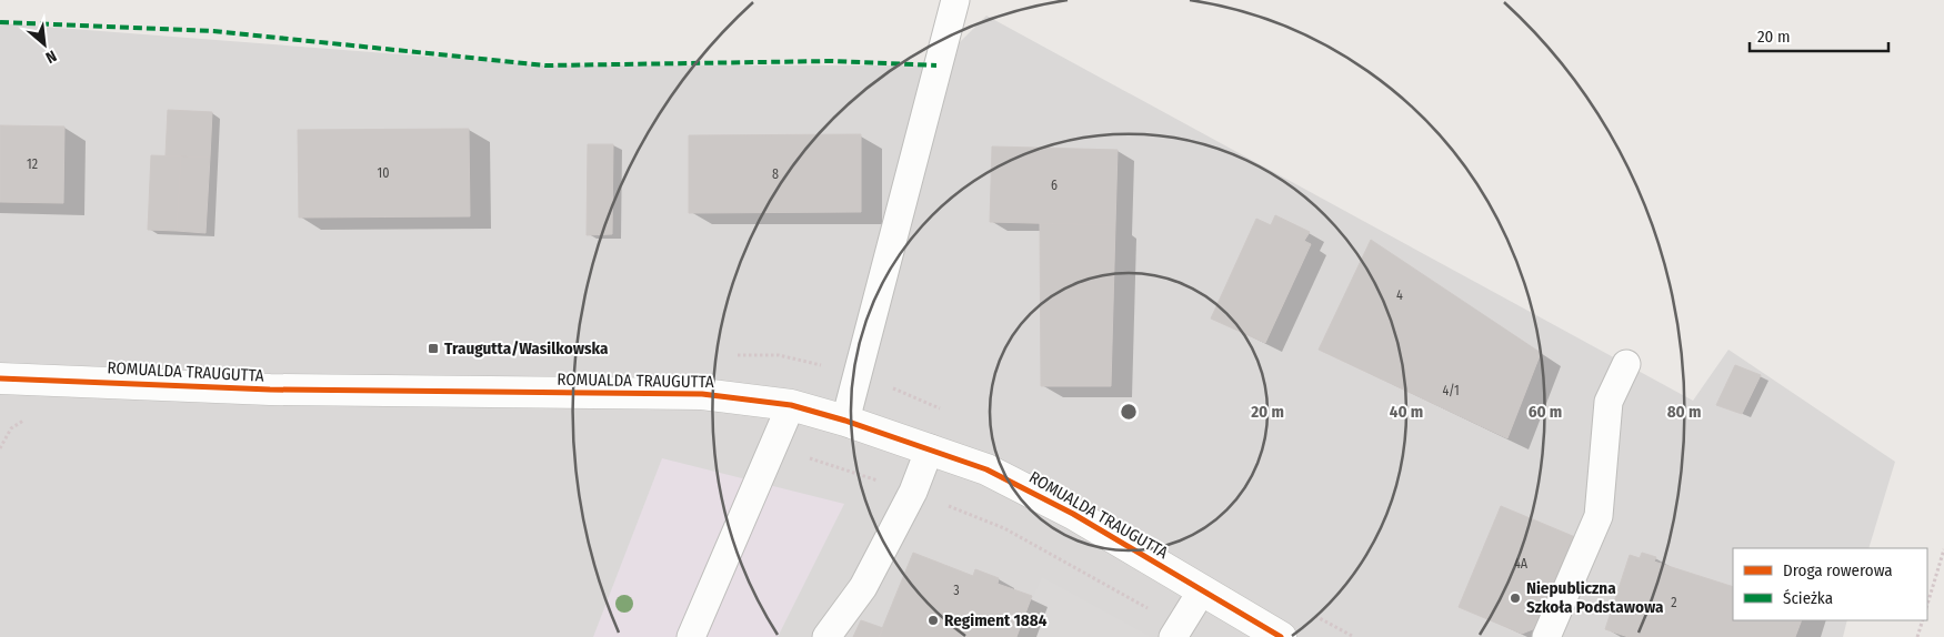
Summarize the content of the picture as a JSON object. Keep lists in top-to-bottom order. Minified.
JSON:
{"streets":{"street":["ROMUALDA TRAUGUTTA"]},"places":{"transit":["Traugutta/Wasilkowska"],"other":["Niepubliczna Szkoła Podstawowa","Regiment 1884"]},"house_numbers":["12","10","8","6","4","4/1","4A","3","2"],"legend":["Droga rowerowa","Ścieżka"],"scale_bar":"20 m","north":"bottom right","rings":["20 m","40 m","60 m","80 m"]}
